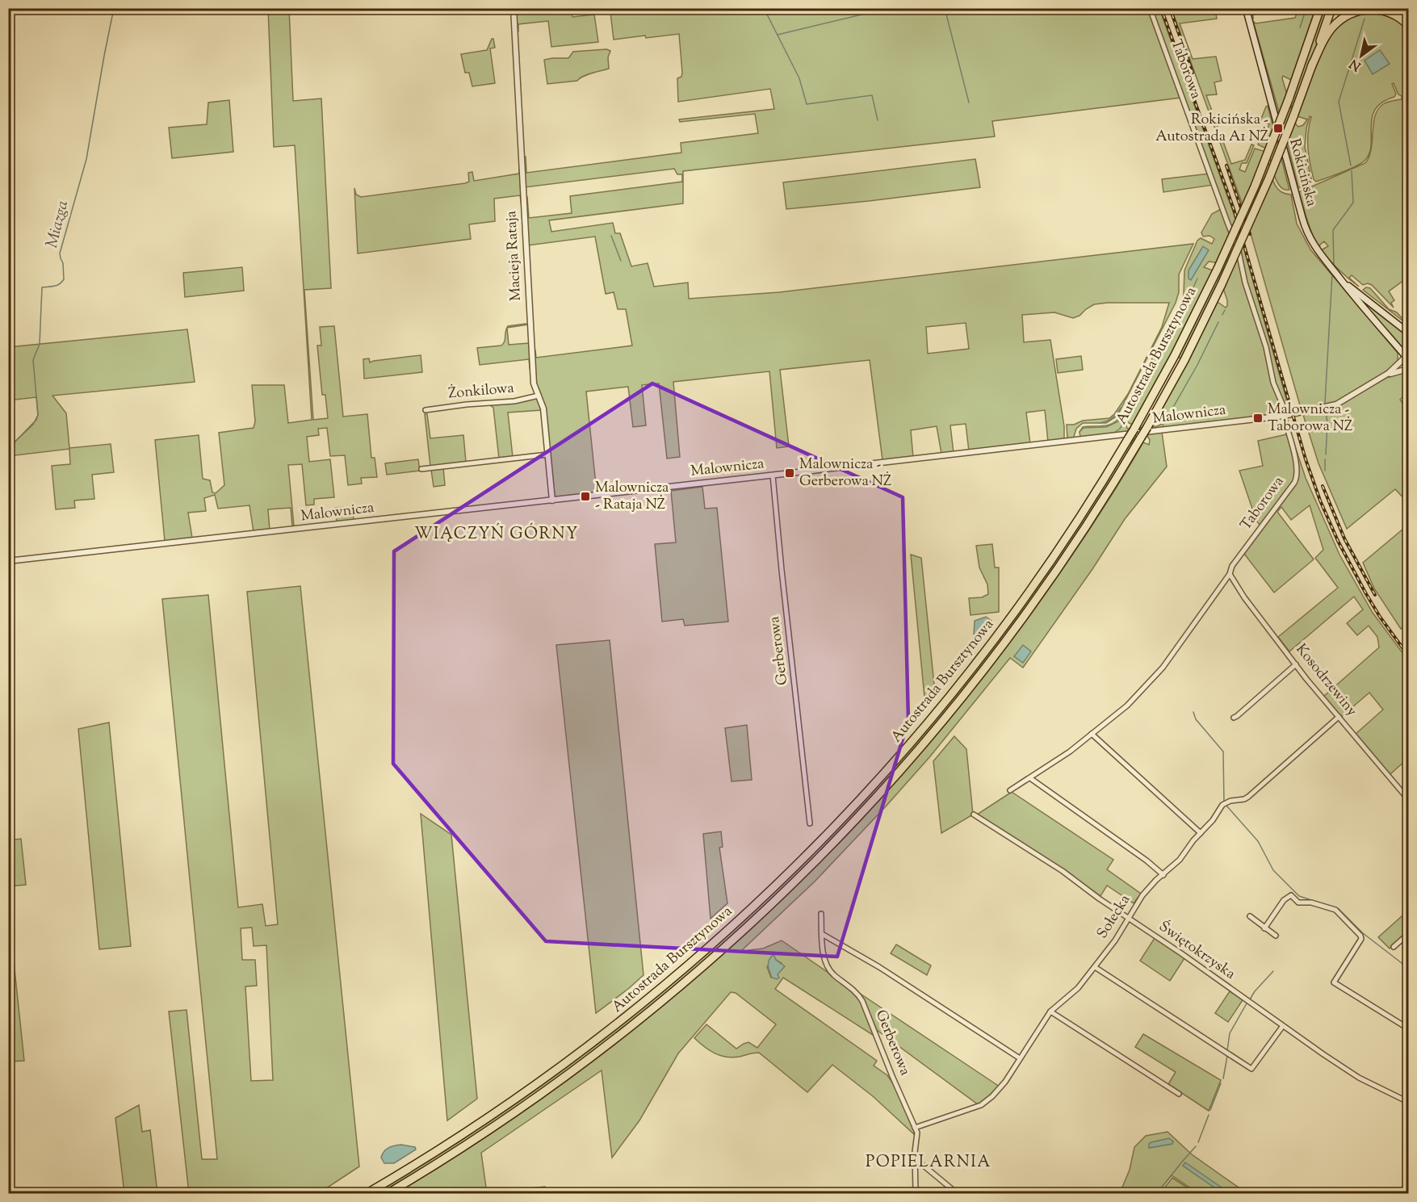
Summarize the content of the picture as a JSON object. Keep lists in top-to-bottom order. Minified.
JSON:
{"streets":{"highway":["Autostrada Bursztynowa"],"main road":["Rokicińska"],"street":["Taborowa","Macieja Rataja","Żonkilowa","Malownicza","Gerberowa","Kosodrzewiny","Sołecka","Świętokrzyska"]},"crossings":[["Taborowa","Malownicza"],["Taborowa","Kosodrzewiny"],["Rokicińska","Malownicza"],["Macieja Rataja","Żonkilowa"],["Macieja Rataja","Malownicza"],["Malownicza","Gerberowa"],["Gerberowa","Sołecka"],["Kosodrzewiny","Sołecka"],["Sołecka","Świętokrzyska"]],"districts":["WIĄCZYŃ GÓRNY","POPIELARNIA"],"water":["Miazga"],"places":{"transit":["Rokicińska - Autostrada A1 NŻ","Malownicza - Taborowa NŻ","Malownicza - Gerberowa NŻ","Malownicza - Rataja NŻ"]},"north":"bottom left"}
